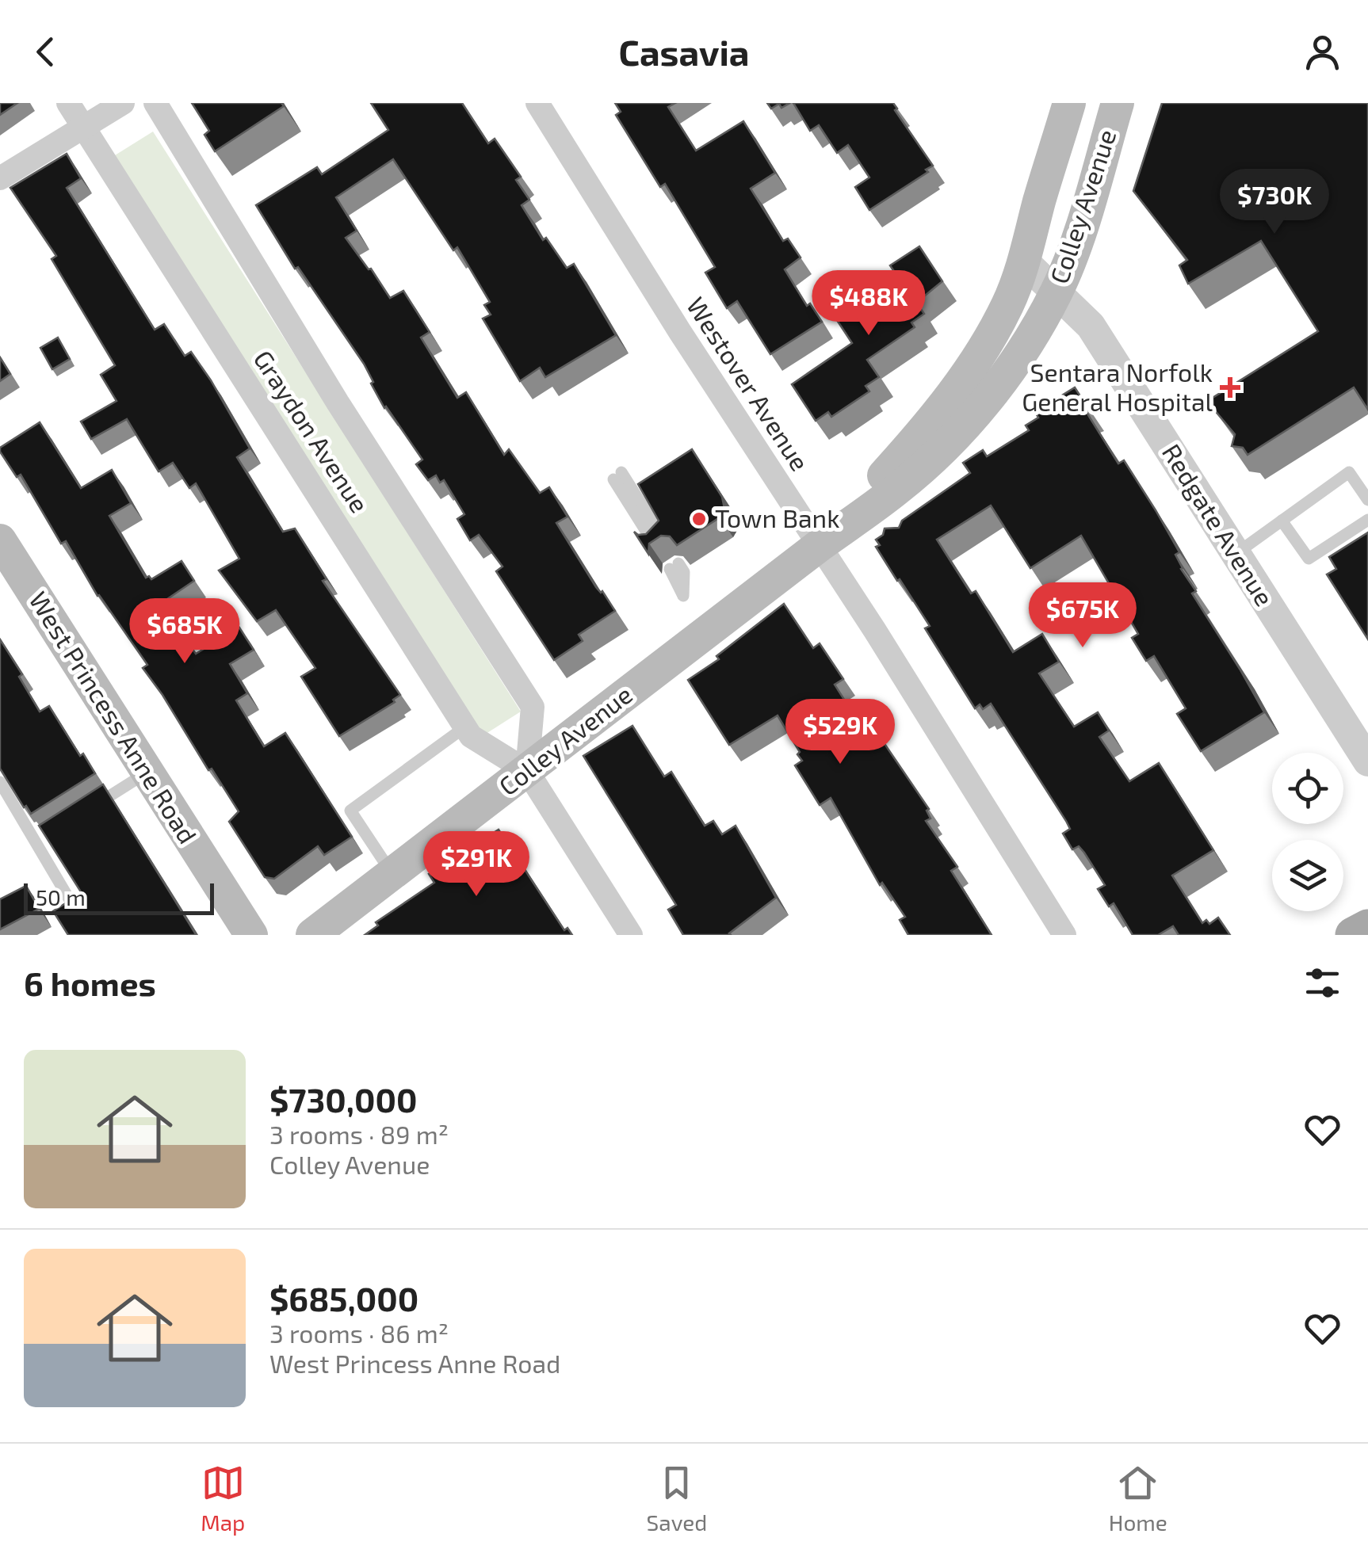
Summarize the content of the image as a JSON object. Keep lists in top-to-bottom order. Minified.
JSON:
{"streets":{"main road":["Colley Avenue","West Princess Anne Road"],"street":["Westover Avenue","Graydon Avenue","Redgate Avenue"]},"crossings":[["Colley Avenue","Westover Avenue"],["Colley Avenue","Graydon Avenue"],["Colley Avenue","Redgate Avenue"]],"places":{"health":["Sentara Norfolk General Hospital"],"other":["Town Bank"]},"scale_bar":"50 m","page":{"header":"Casavia","price":["$730K","$488K","$675K","$685K","$529K","$291K"],"scale":"50 m","heading":"6 homes","list":[{"name":"$730,000","note":"3 rooms · 89 m² · Colley Avenue"},{"name":"$685,000","note":"3 rooms · 86 m² · West Princess Anne Road"}],"tabs":["Map","Saved","Home"]}}
